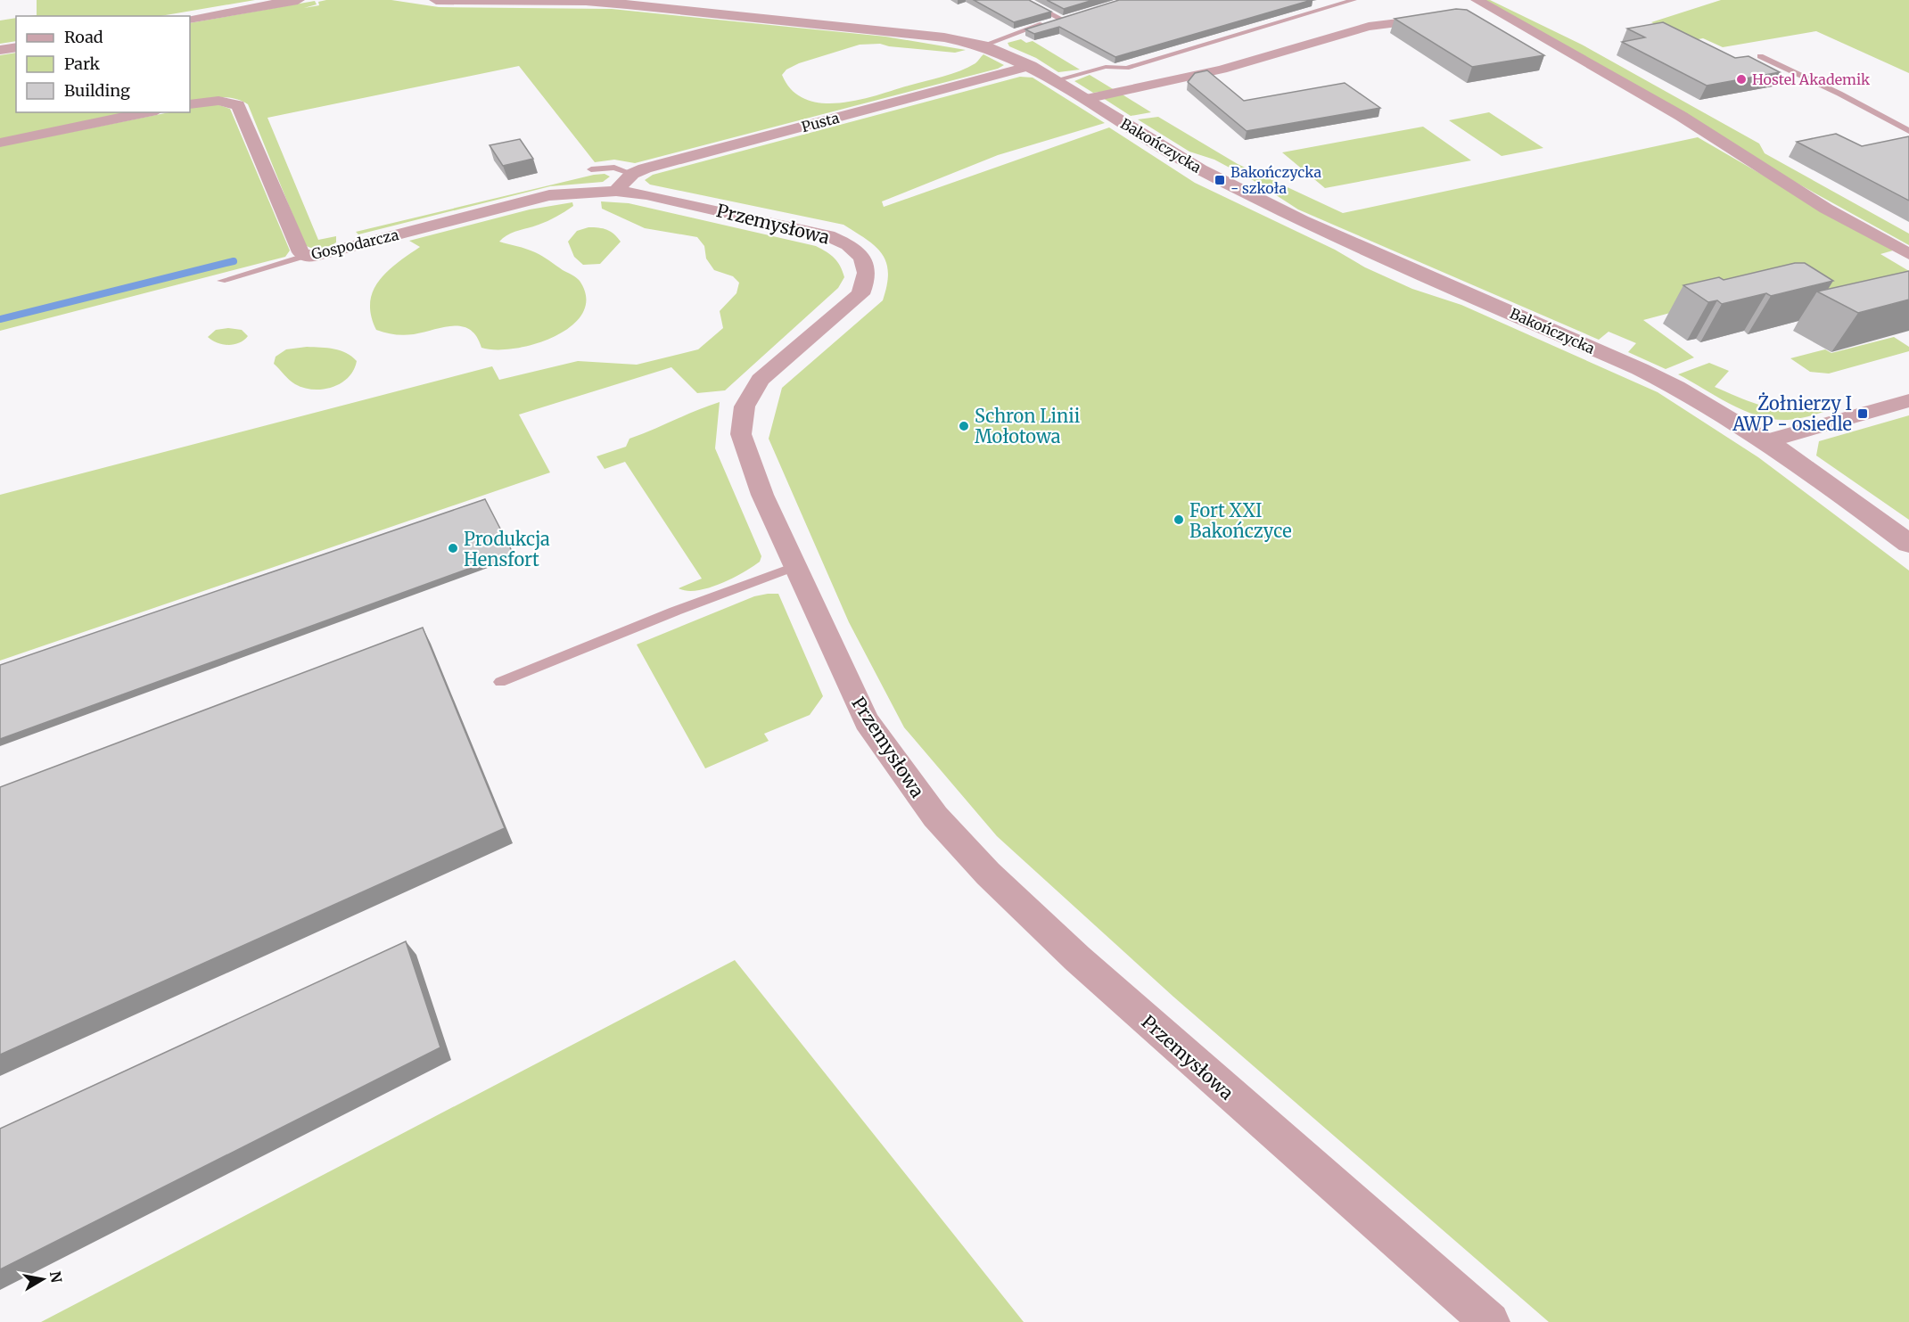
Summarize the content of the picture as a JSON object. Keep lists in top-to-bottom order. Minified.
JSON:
{"streets":{"street":["Pusta","Bakończycka","Przemysłowa","Gospodarcza"]},"crossings":[["Pusta","Bakończycka"],["Pusta","Przemysłowa"],["Pusta","Gospodarcza"],["Przemysłowa","Gospodarcza"]],"places":{"other":["Hostel Akademik","Schron Linii Mołotowa","Fort XXI Bakończyce","Produkcja Hensfort"],"transit":["Bakończycka - szkoła","Żołnierzy I AWP - osiedle"]},"legend":["Road","Park","Building"],"north":"right"}
